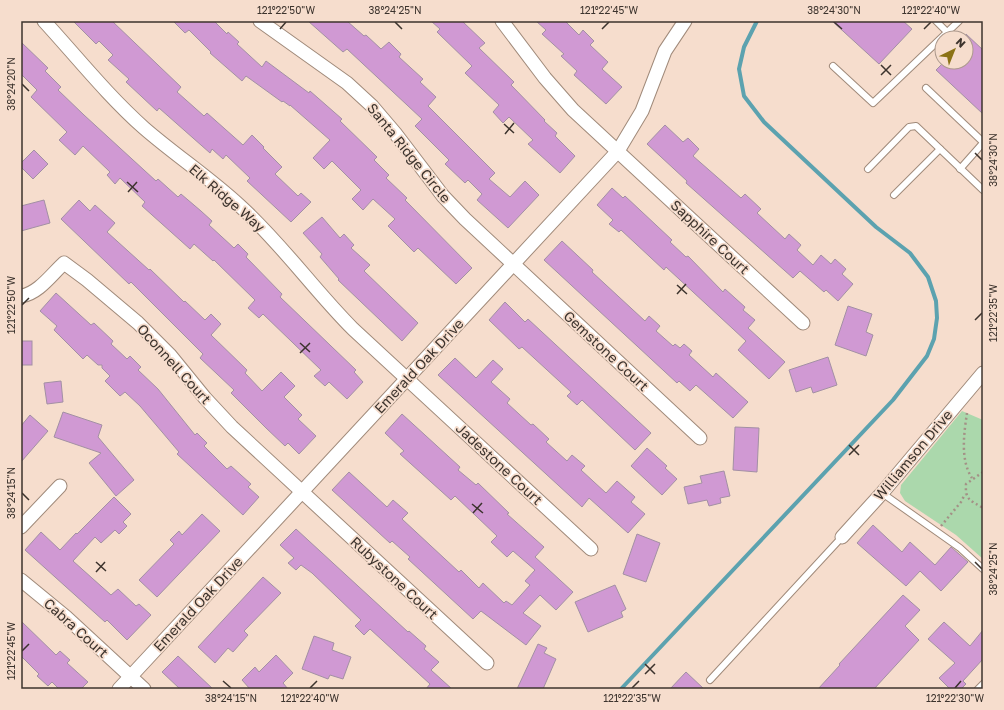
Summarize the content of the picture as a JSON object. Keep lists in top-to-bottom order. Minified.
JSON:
{"streets":{"street":["Santa Ridge Circle","Elk Ridge Way","Sapphire Court","Gemstone Court","Oconnell Court","Emerald Oak Drive","Williamson Drive","Jadestone Court","Rubystone Court","Cabra Court"]},"crossings":[["Santa Ridge Circle","Gemstone Court"],["Santa Ridge Circle","Emerald Oak Drive"],["Elk Ridge Way","Emerald Oak Drive"],["Elk Ridge Way","Jadestone Court"],["Sapphire Court","Emerald Oak Drive"],["Gemstone Court","Emerald Oak Drive"],["Oconnell Court","Emerald Oak Drive"],["Oconnell Court","Rubystone Court"],["Emerald Oak Drive","Jadestone Court"],["Emerald Oak Drive","Rubystone Court"],["Emerald Oak Drive","Cabra Court"]],"north":"top right","coordinates":["121°22'50\"W","38°24'25\"N","121°22'45\"W","38°24'30\"N","121°22'40\"W","38°24'20\"N","121°22'35\"W","38°24'15\"N","121°22'30\"W"]}
